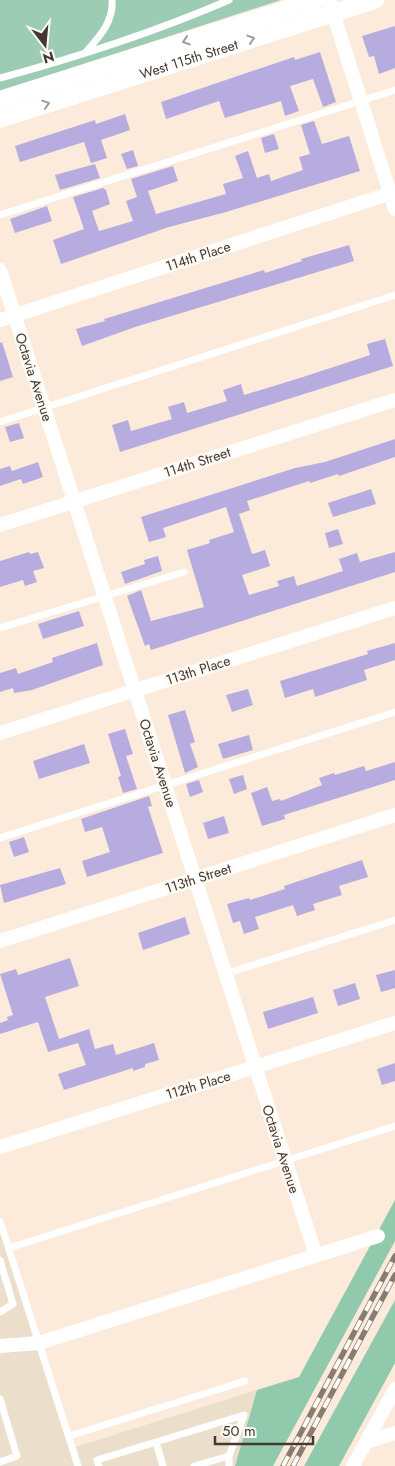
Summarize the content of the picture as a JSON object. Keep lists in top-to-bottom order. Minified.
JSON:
{"streets":{"street":["West 115th Street","114th Place","Octavia Avenue","114th Street","113th Place","113th Street","112th Place"]},"crossings":[["114th Place","Octavia Avenue"],["Octavia Avenue","114th Street"],["Octavia Avenue","113th Place"],["Octavia Avenue","113th Street"],["Octavia Avenue","112th Place"]],"scale_bar":"50 m","north":"bottom"}
